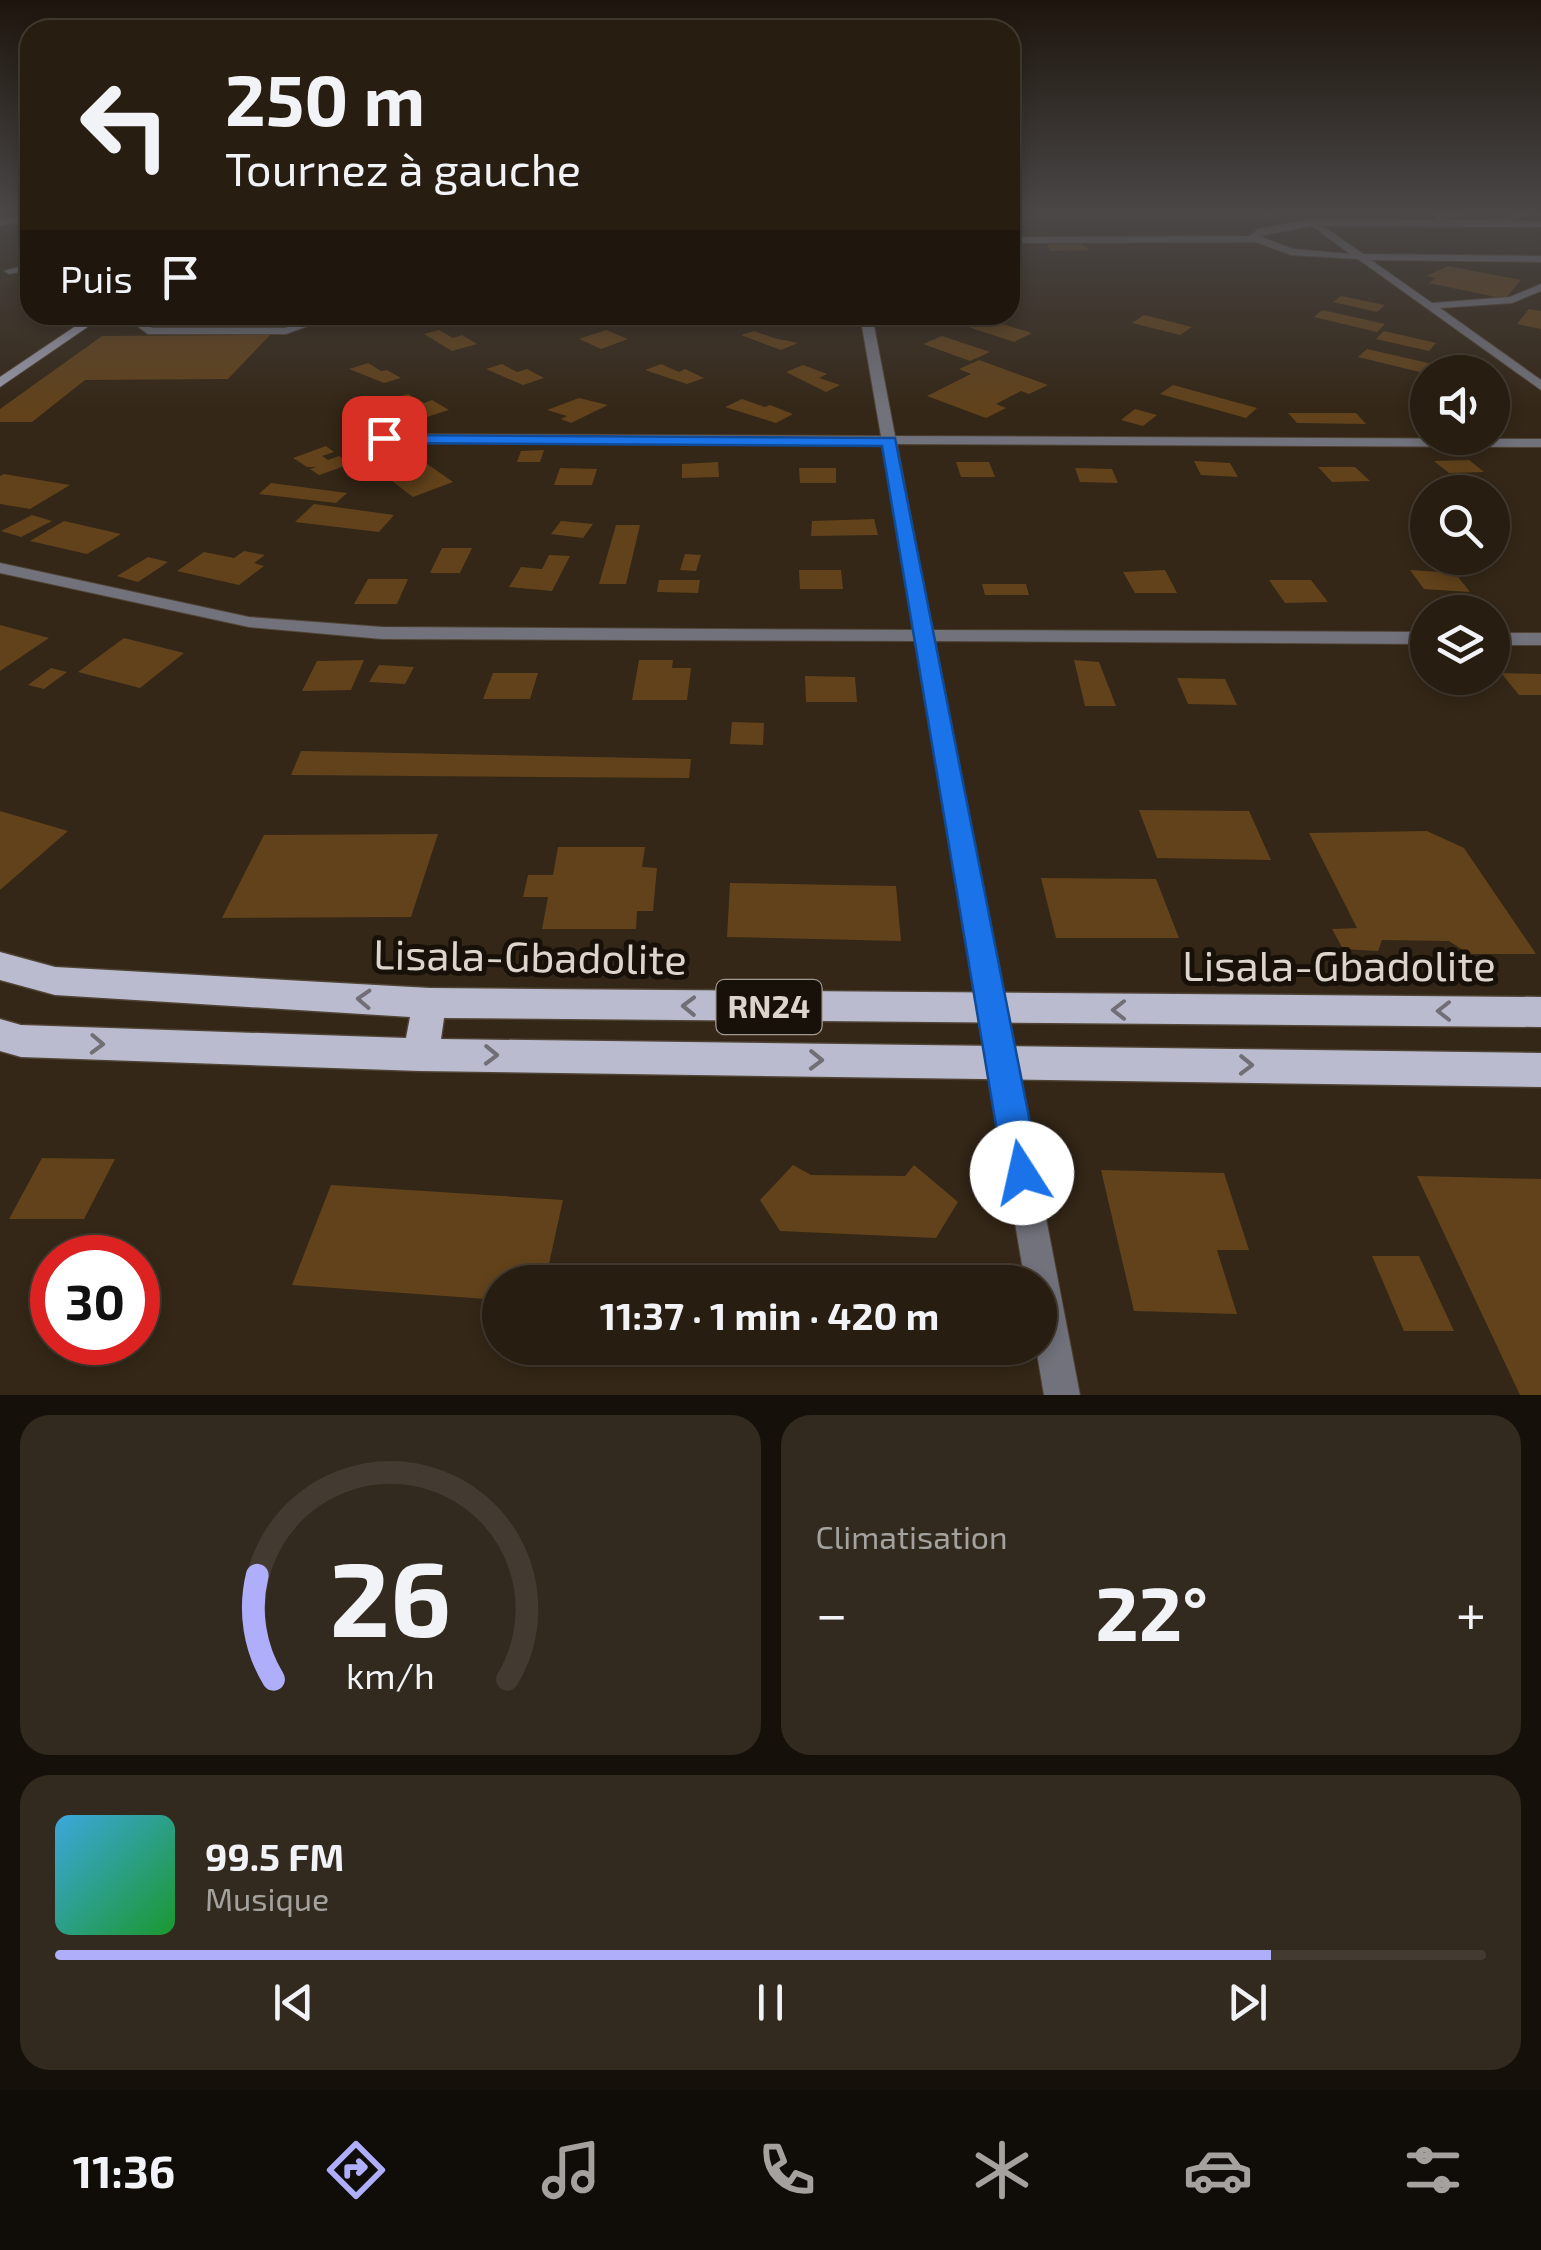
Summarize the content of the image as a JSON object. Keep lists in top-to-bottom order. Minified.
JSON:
{"streets":{"main road":["Lisala-Gbadolite","RN24"]},"page":{"turn":["250 m","Tournez à gauche"],"then":"Puis","limit":"30","trip":"11:37 · 1 min · 420 m","tile":"Climatisation","heat":["−","22°","+"],"song":["99.5 FM","Musique"],"tabs":"11:36","gauge":["26","km/h"]}}
